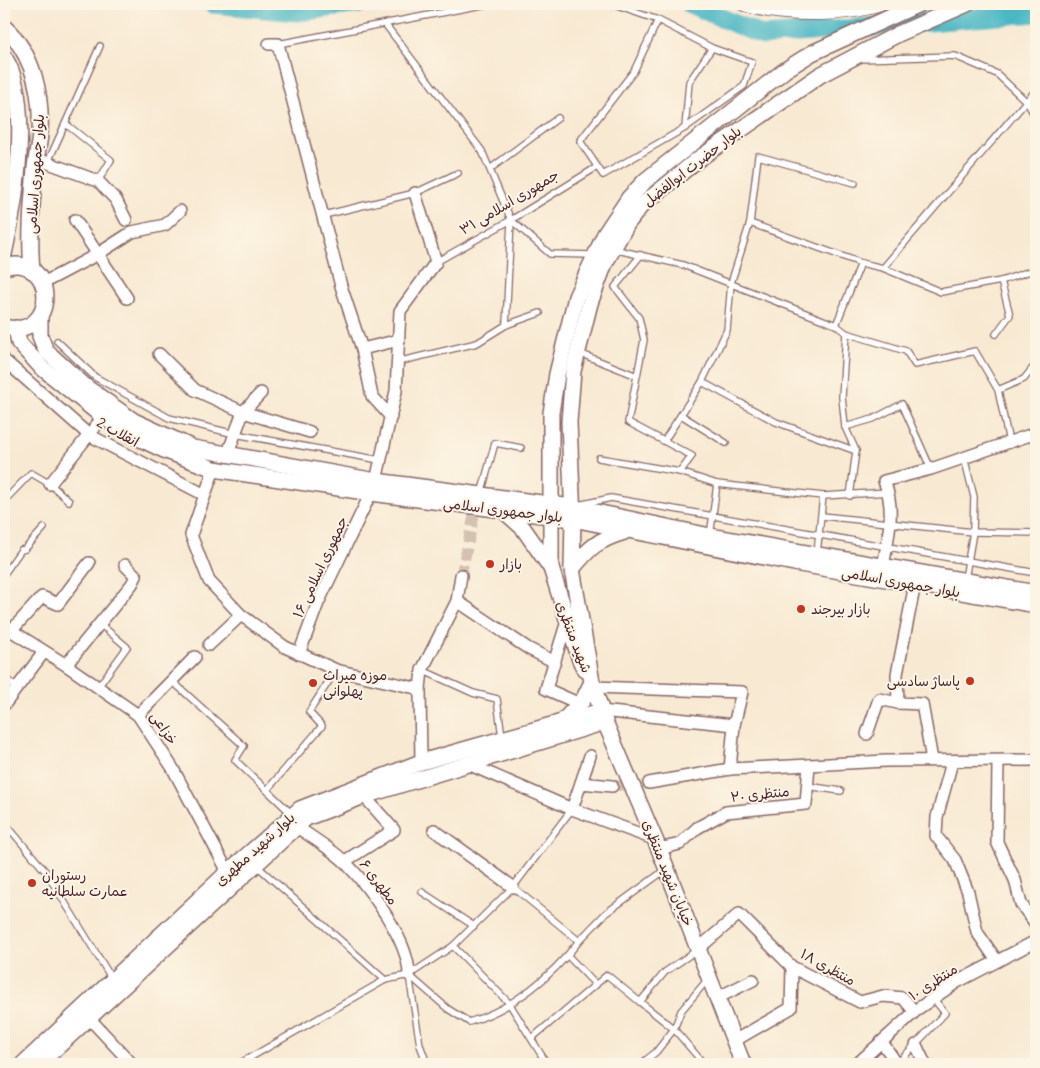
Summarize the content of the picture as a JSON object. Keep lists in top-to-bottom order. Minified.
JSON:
{"streets":{"main road":["بلوار حضرت ابوالفضل","بلوار جمهوری اسلامی","شهید منتظری","بلوار شهید مطهری","خیابان شهید منتظری"],"street":["جمهوری اسلامی ۳۱","انقلاب 2","جمهوری اسلامی ۱۶","خزاعی","منتظری ۲۰","مطهری ۶","منتظری ۱۸","منتظری ۱۰"]},"crossings":[["بلوار حضرت ابوالفضل","بلوار جمهوری اسلامی"],["بلوار حضرت ابوالفضل","شهید منتظری"],["بلوار جمهوری اسلامی","جمهوری اسلامی ۳۱"],["بلوار جمهوری اسلامی","جمهوری اسلامی ۱۶"],["بلوار جمهوری اسلامی","شهید منتظری"],["جمهوری اسلامی ۳۱","جمهوری اسلامی ۱۶"],["شهید منتظری","خیابان شهید منتظری"],["خزاعی","بلوار شهید مطهری"],["منتظری ۲۰","خیابان شهید منتظری"],["بلوار شهید مطهری","خیابان شهید منتظری"],["بلوار شهید مطهری","مطهری ۶"],["خیابان شهید منتظری","منتظری ۱۸"],["منتظری ۱۸","منتظری ۱۰"]],"places":["بازار","بازار بیرجند","پاساژ سادسی","موزه میراث پهلوانی","رستوران عمارت سلطانیه"]}
